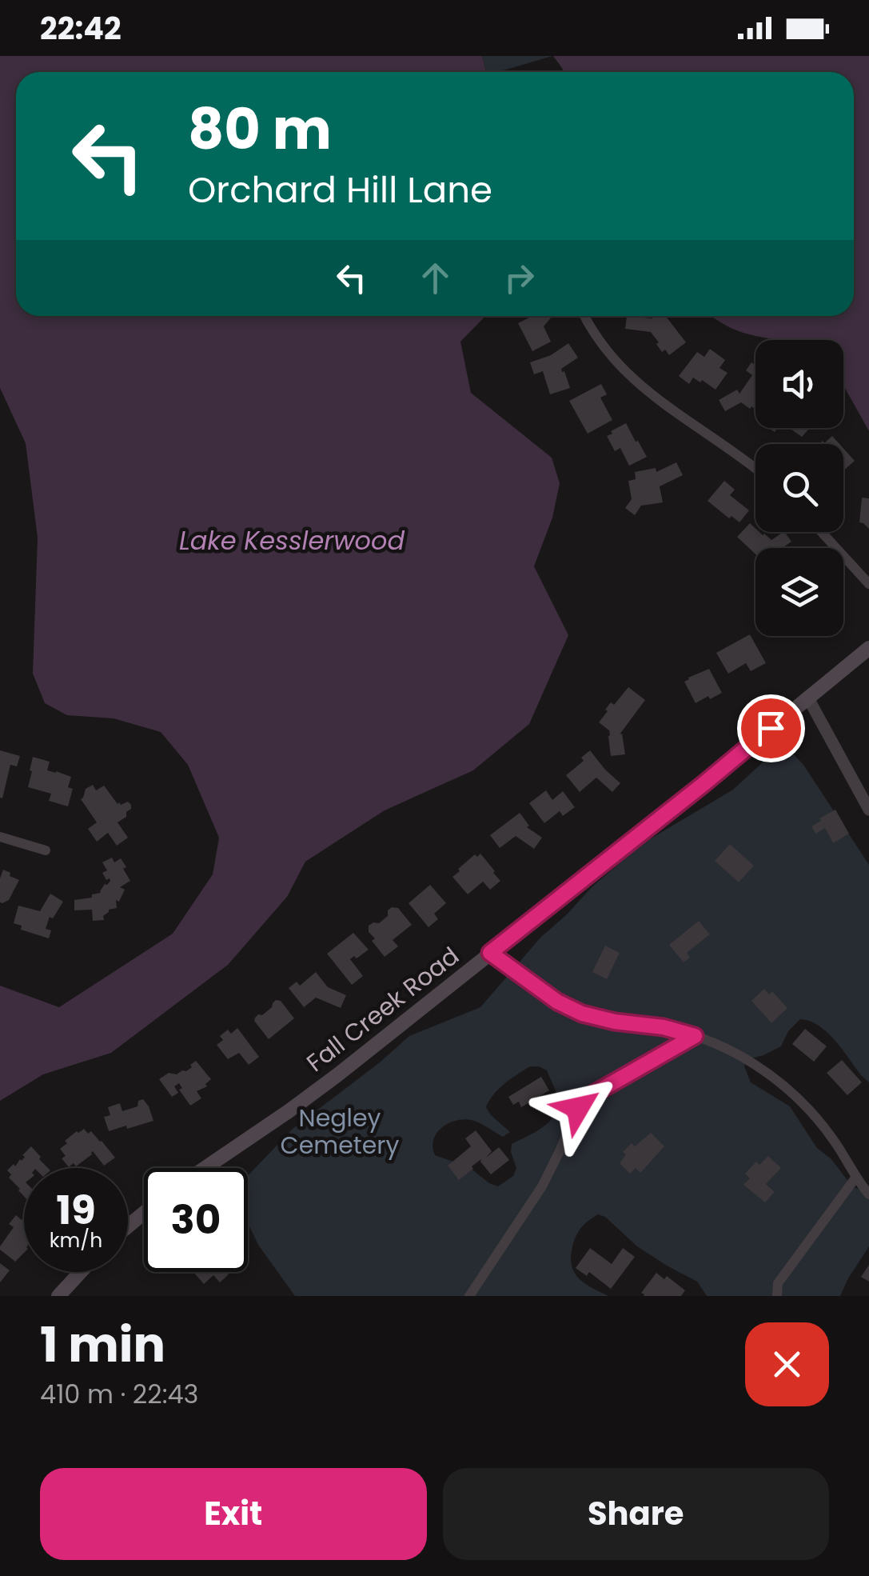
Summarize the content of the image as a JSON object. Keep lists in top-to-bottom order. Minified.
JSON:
{"streets":{"main road":["Fall Creek Road"]},"water":["Lake Kesslerwood"],"parks":["Negley Cemetery"],"page":{"status":"22:42","turn":["80 m","Orchard Hill Lane"],"speed":"19 km/h","limit":"30","heading":["1 min","410 m · 22:43"],"buttons":["Exit","Share"]}}
